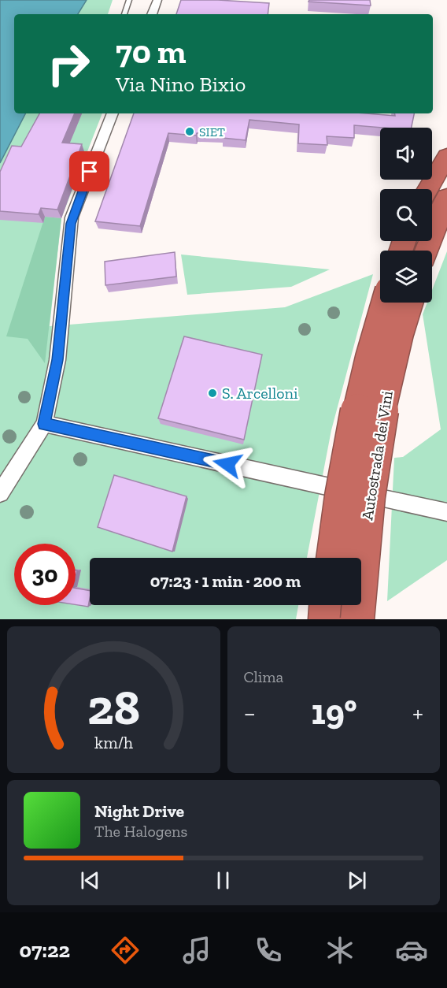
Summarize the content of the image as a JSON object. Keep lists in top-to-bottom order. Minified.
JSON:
{"streets":{"highway":["Autostrada dei Vini"]},"places":["SIET","S. Arcelloni"],"page":{"turn":["70 m","Via Nino Bixio"],"limit":"30","trip":"07:23 · 1 min · 200 m","tile":"Clima","heat":["−","19°","+"],"song":["Night Drive","The Halogens"],"tabs":"07:22","gauge":["28","km/h"]}}
